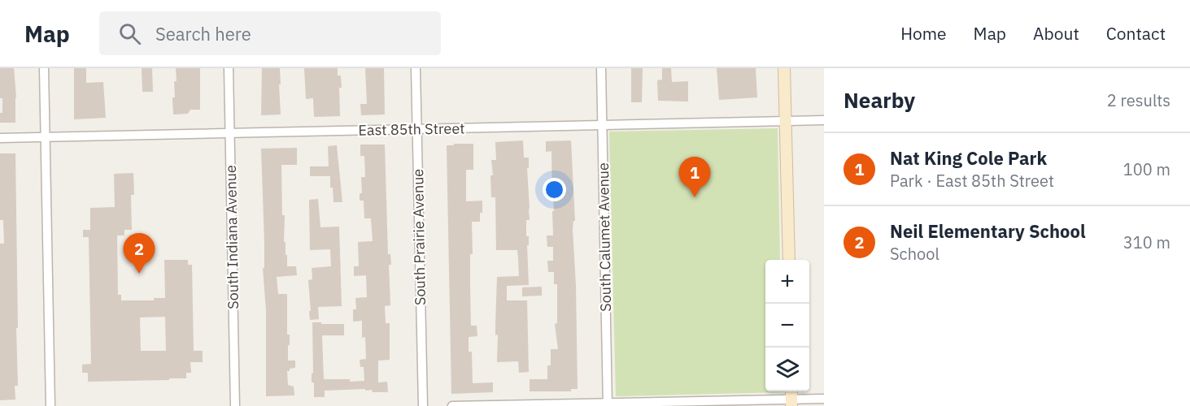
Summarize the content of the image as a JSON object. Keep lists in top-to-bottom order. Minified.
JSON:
{"streets":{"street":["East 85th Street","South Indiana Avenue","South Prairie Avenue","South Calumet Avenue"]},"crossings":[["East 85th Street","South Indiana Avenue"],["East 85th Street","South Prairie Avenue"],["East 85th Street","South Calumet Avenue"]],"page":{"header":"Map","search":"Search here","nav":["Home","Map","About","Contact"],"heading":["Nearby","2 results"],"list":[{"mark":"1","name":"Nat King Cole Park","note":"Park · East 85th Street","value":"100 m"},{"mark":"2","name":"Neil Elementary School","note":"School","value":"310 m"}],"pins":["1","2"],"map_buttons":["+","−"]}}
